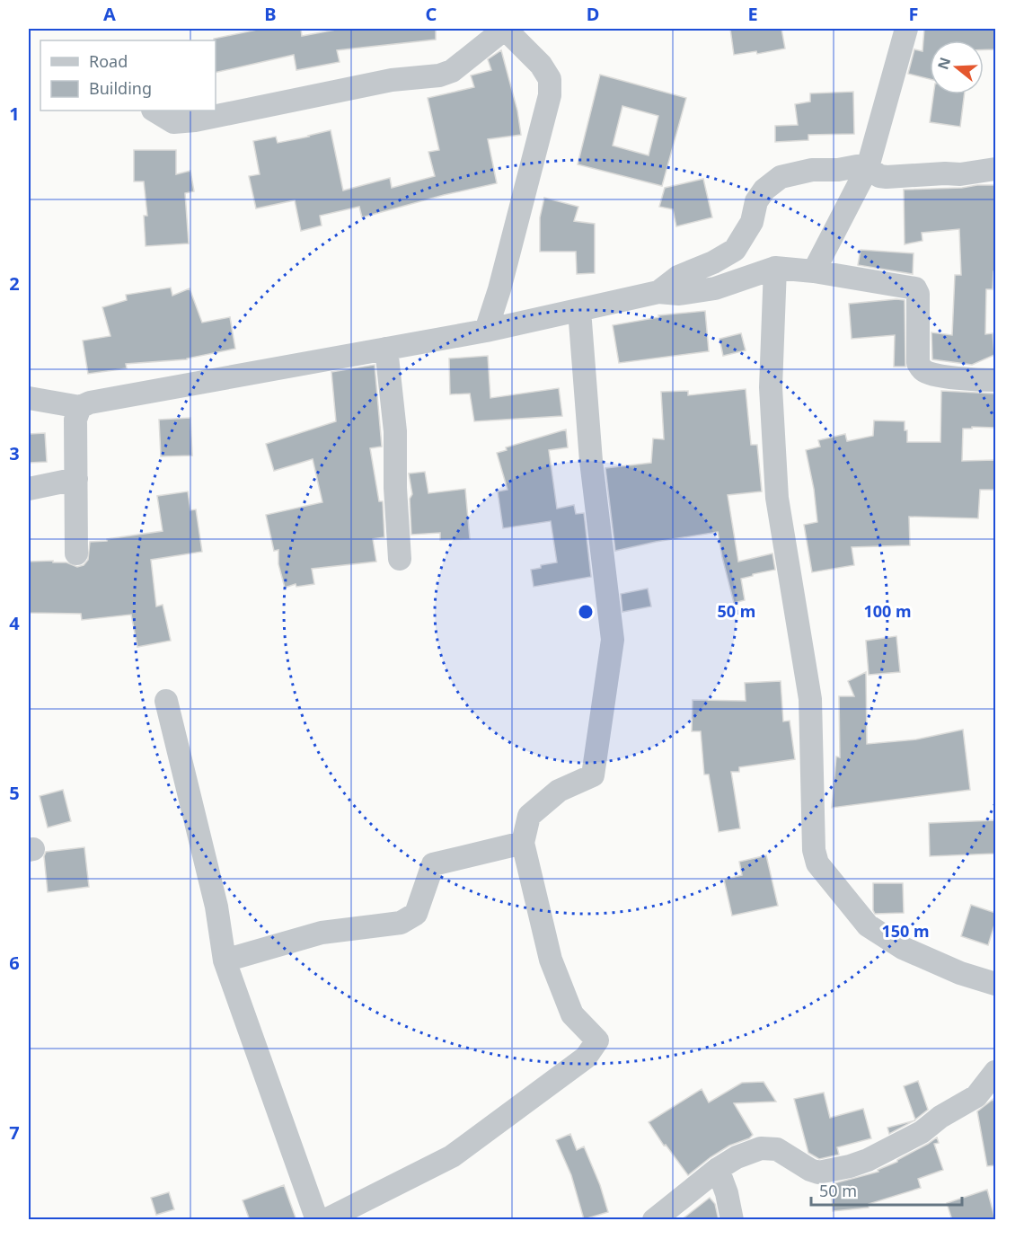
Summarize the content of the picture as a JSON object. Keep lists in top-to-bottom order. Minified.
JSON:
{"legend":["Road","Building"],"scale_bar":"50 m","north":"left","grid":{"columns":["A","B","C","D","E","F"],"rows":["1","2","3","4","5","6","7"]},"rings":["50 m","100 m","150 m"]}
